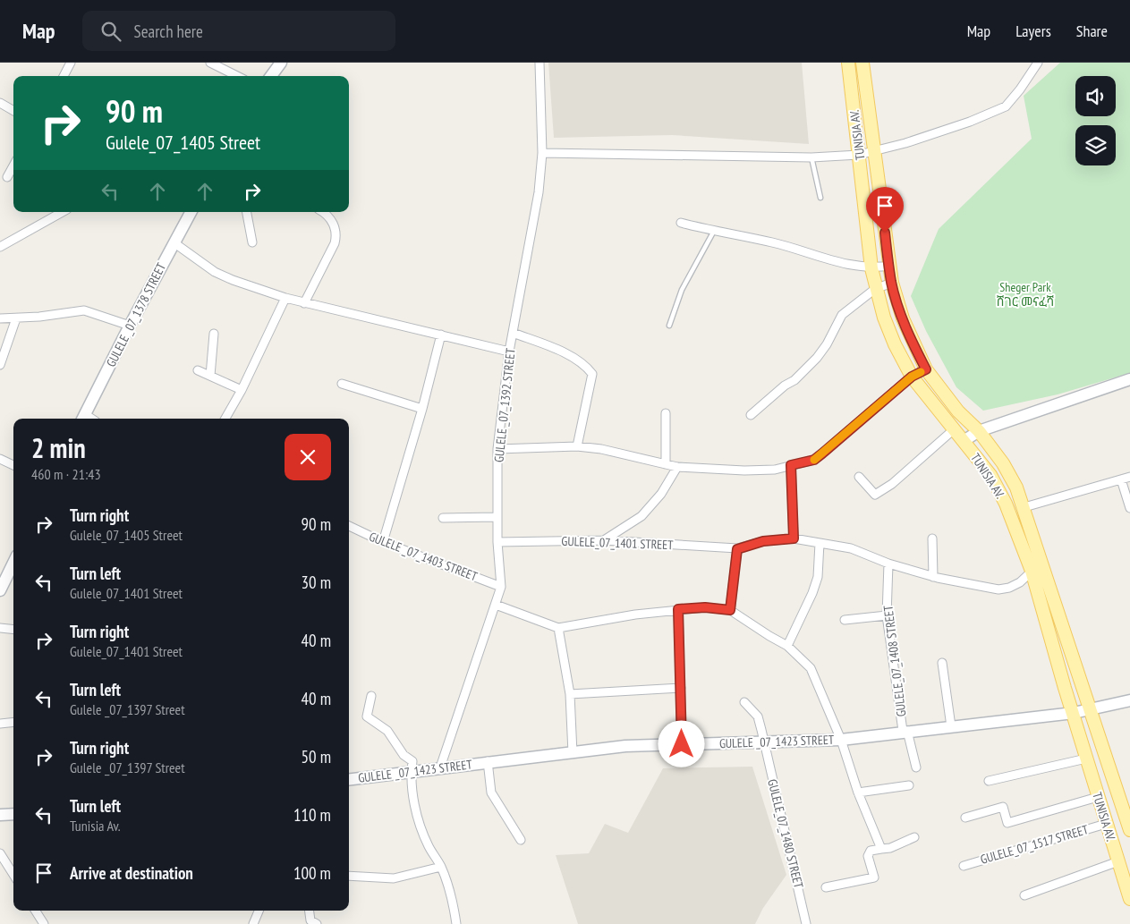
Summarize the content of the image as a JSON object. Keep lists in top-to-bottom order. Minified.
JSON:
{"streets":{"main road":["TUNISIA AV.","GULELE _07_1378 STREET","GULELE _07_1423 STREET"],"street":["GULELE _07_1392 STREET","GULELE_07_1401 STREET","GULELE _07_1403 STREET","GULELE_07_1408 STREET","GULELE_07_1480 STREET","GULELE_07_1517 STREET"]},"crossings":[["TUNISIA AV.","GULELE_07_1401 STREET"],["TUNISIA AV.","GULELE _07_1423 STREET"],["TUNISIA AV.","GULELE_07_1517 STREET"],["GULELE _07_1392 STREET","GULELE_07_1401 STREET"],["GULELE _07_1392 STREET","GULELE _07_1403 STREET"],["GULELE _07_1392 STREET","GULELE _07_1423 STREET"],["GULELE_07_1401 STREET","GULELE_07_1408 STREET"],["GULELE_07_1408 STREET","GULELE _07_1423 STREET"],["GULELE _07_1423 STREET","GULELE_07_1480 STREET"]],"parks":["Sheger Park ሸገር መናፈሻ"],"page":{"header":"Map","search":"Search here","nav":["Map","Layers","Share"],"turn":["90 m","Gulele_07_1405 Street"],"heading":["2 min","460 m · 21:43"],"list":[{"name":"Turn right","note":"Gulele_07_1405 Street","value":"90 m"},{"name":"Turn left","note":"Gulele_07_1401 Street","value":"30 m"},{"name":"Turn right","note":"Gulele_07_1401 Street","value":"40 m"},{"name":"Turn left","note":"Gulele _07_1397 Street","value":"40 m"},{"name":"Turn right","note":"Gulele _07_1397 Street","value":"50 m"},{"name":"Turn left","note":"Tunisia Av.","value":"110 m"},{"name":"Arrive at destination","value":"100 m"}]}}
